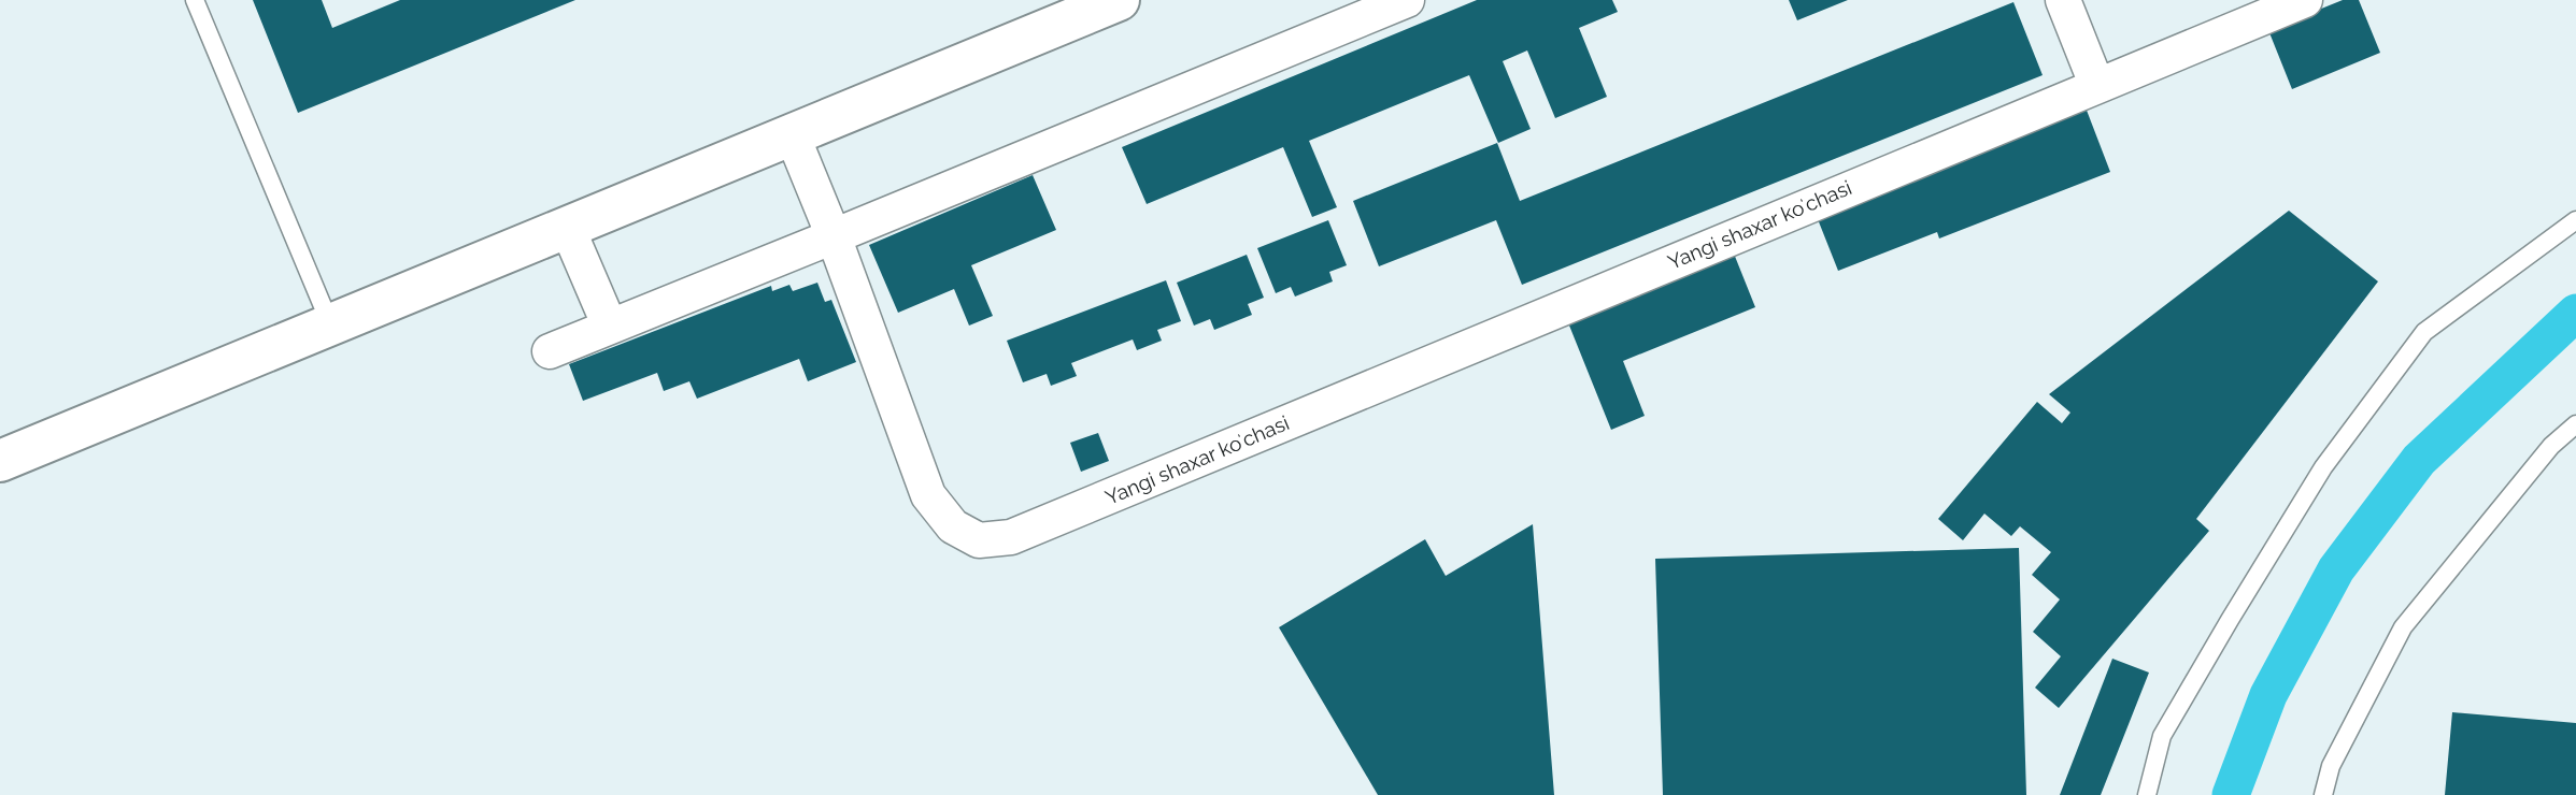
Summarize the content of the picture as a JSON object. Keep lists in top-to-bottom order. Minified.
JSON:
{"streets":{"street":["Yangi shaxar koʻchasi"]}}
